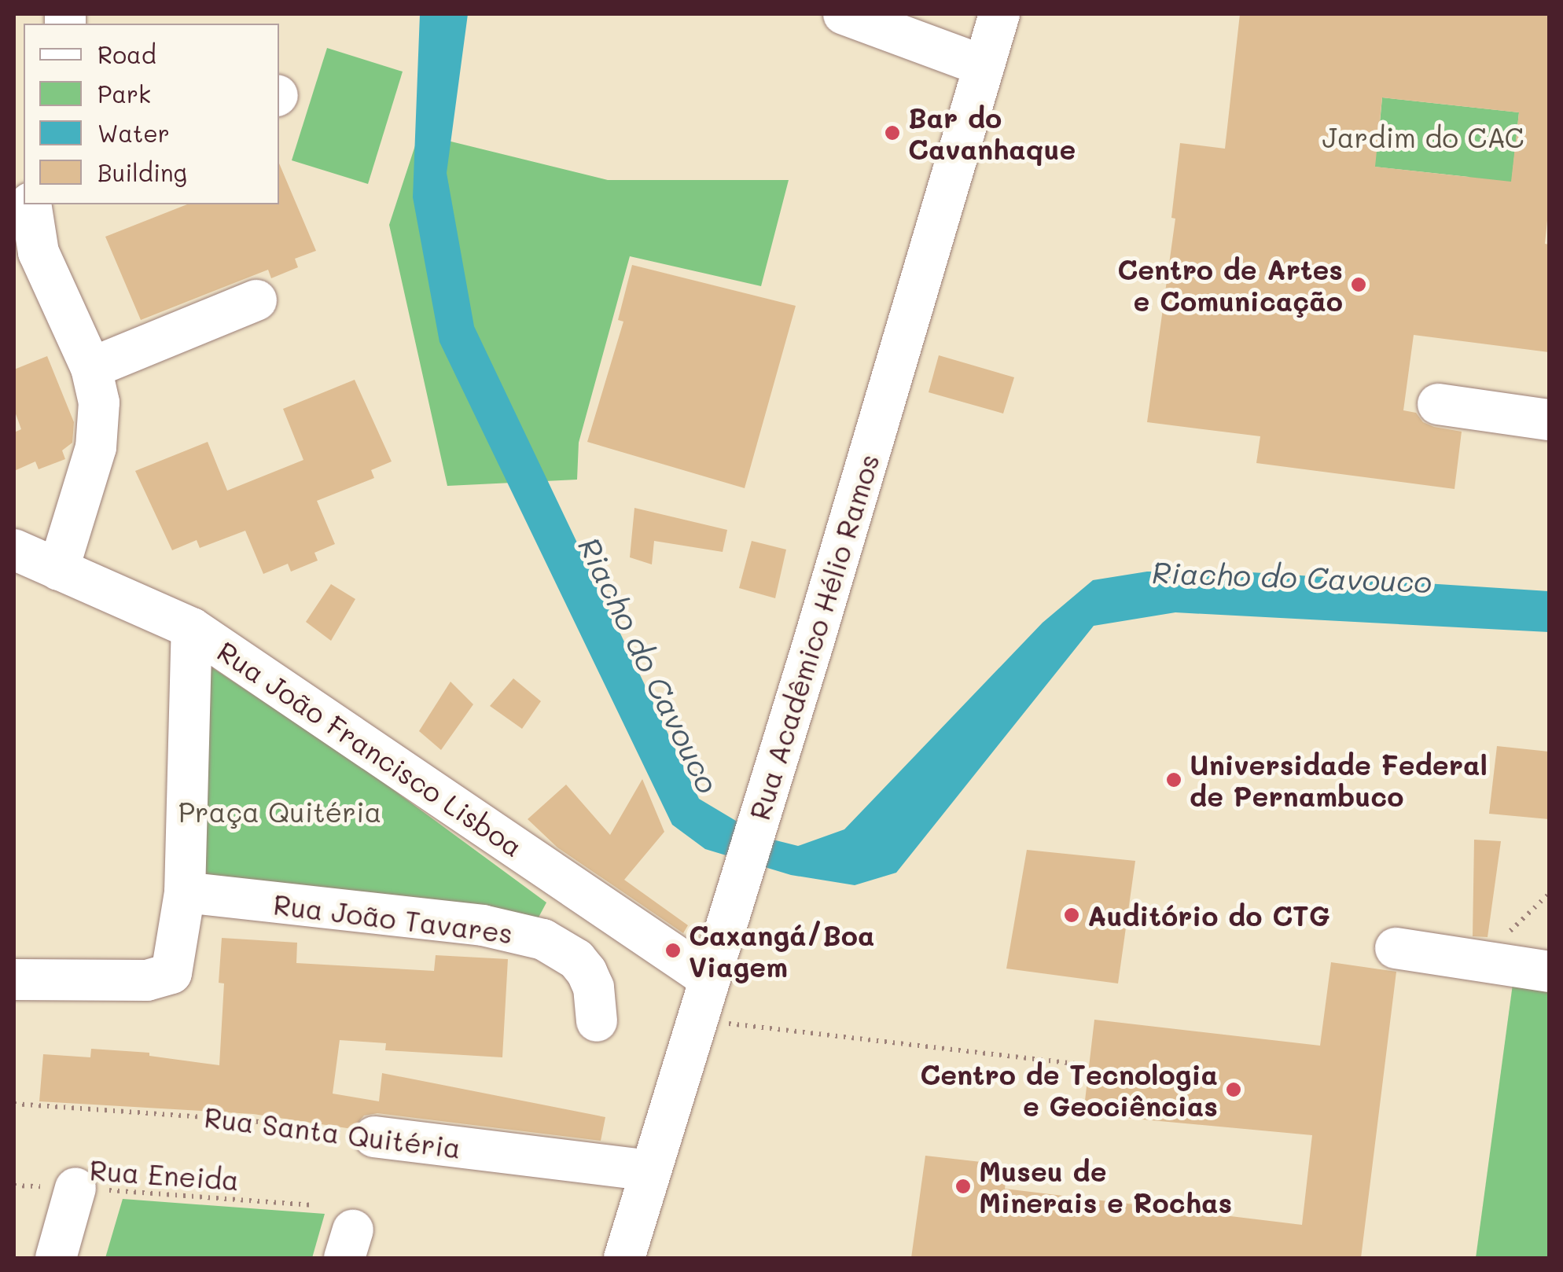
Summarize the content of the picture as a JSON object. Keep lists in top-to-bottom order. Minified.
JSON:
{"streets":{"street":["Rua Acadêmico Hélio Ramos","Rua João Francisco Lisboa","Rua João Tavares","Rua Santa Quitéria"],"path":["Rua Eneida"]},"crossings":[["Rua Acadêmico Hélio Ramos","Rua João Francisco Lisboa"],["Rua Acadêmico Hélio Ramos","Rua Santa Quitéria"]],"water":["Riacho do Cavouco"],"parks":["Jardim do CAC","Praça Quitéria"],"places":["Bar do Cavanhaque","Centro de Artes e Comunicação","Universidade Federal de Pernambuco","Auditório do CTG","Caxangá/Boa Viagem","Centro de Tecnologia e Geociências","Museu de Minerais e Rochas"],"legend":["Road","Park","Water","Building"]}
